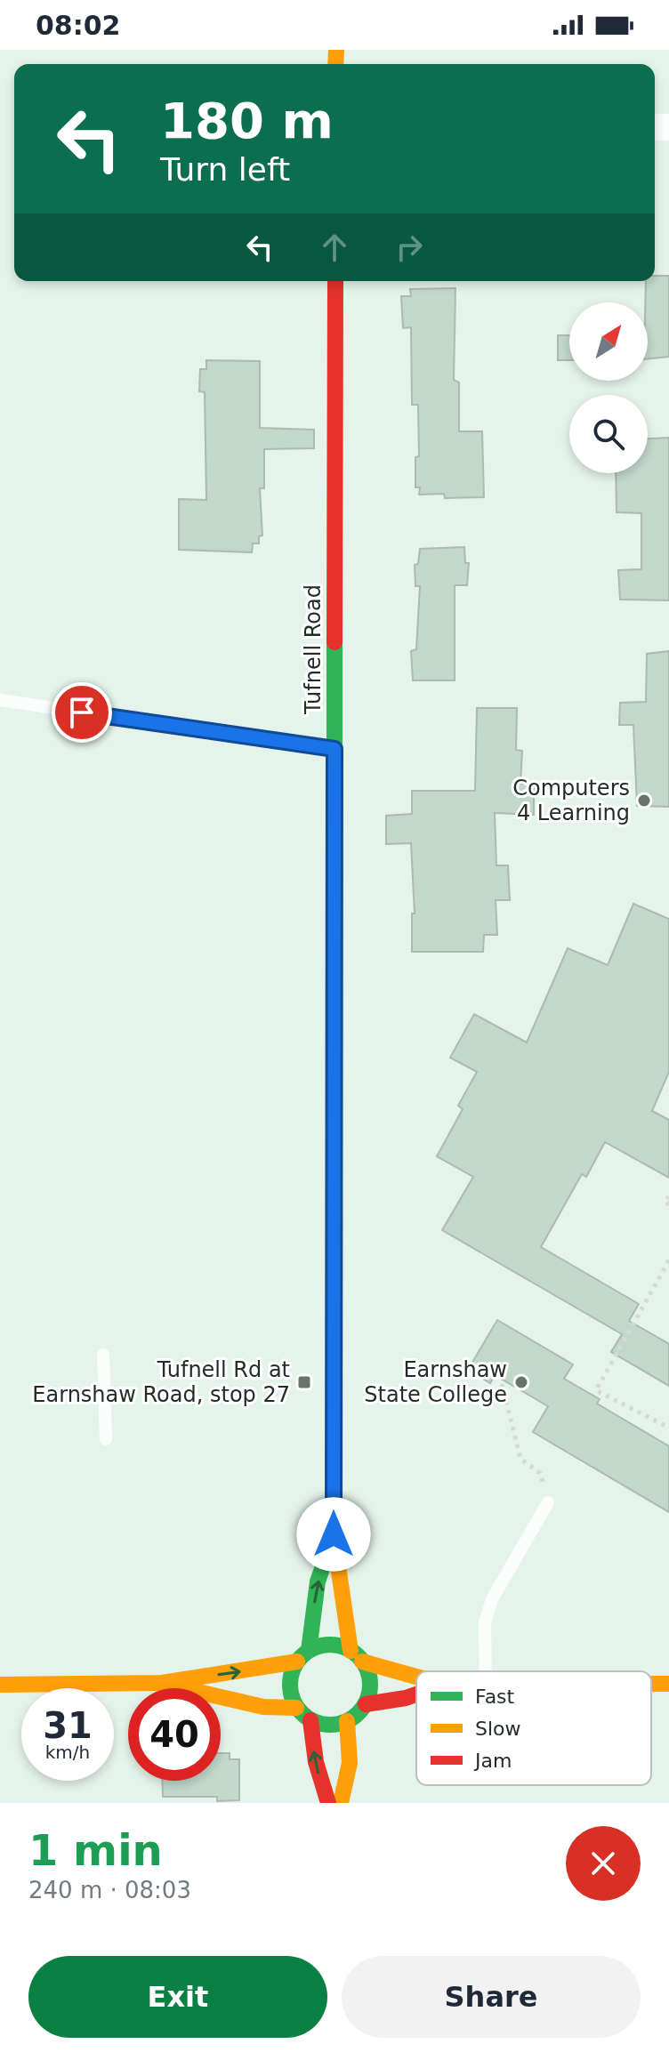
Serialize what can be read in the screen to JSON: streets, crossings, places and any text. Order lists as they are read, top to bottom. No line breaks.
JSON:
{"streets":{"street":["Tufnell Road"]},"places":{"other":["Computers 4 Learning","Earnshaw State College"],"transit":["Tufnell Rd at Earnshaw Road, stop 27"]},"legend":["Fast","Slow","Jam"],"north":"top right","page":{"status":"08:02","turn":["180 m","Turn left"],"speed":"31 km/h","limit":"40","heading":["1 min","240 m · 08:03"],"buttons":["Exit","Share"]}}
